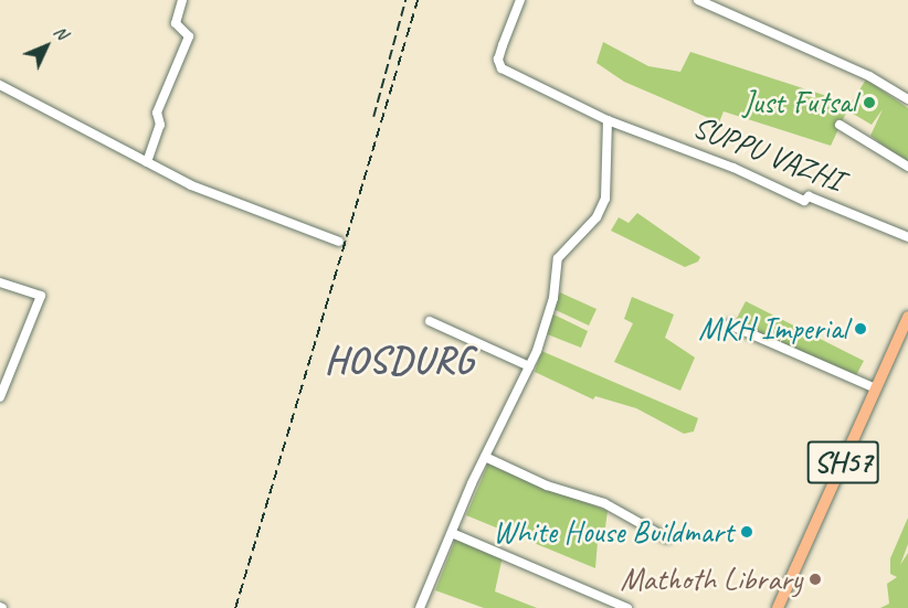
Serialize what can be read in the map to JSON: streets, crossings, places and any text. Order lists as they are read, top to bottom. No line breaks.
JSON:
{"streets":{"main road":["SH57"],"street":["SUPPU VAZHI"]},"districts":["HOSDURG"],"places":["Just Futsal","MKH Imperial","White House Buildmart","Mathoth Library"],"north":"top right"}
